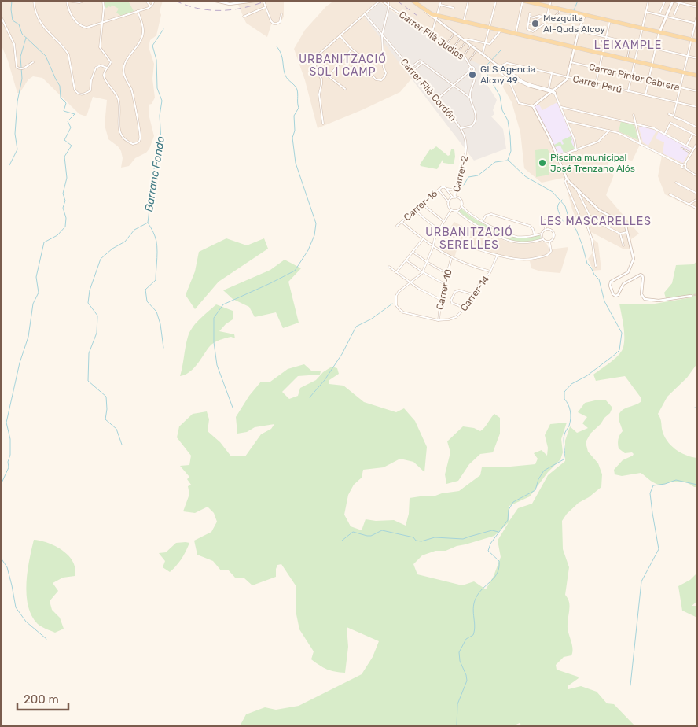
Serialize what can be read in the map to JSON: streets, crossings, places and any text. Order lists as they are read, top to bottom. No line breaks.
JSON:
{"streets":{"street":["Carrer Filà Judios","Carrer Pintor Cabrera","Carrer Perú","Carrer Filà Cordón","Carrer-2","Carrer-16","Carrer-10","Carrer-14"]},"crossings":[["Carrer Filà Cordón","Carrer-2"],["Carrer-2","Carrer-16"],["Carrer-2","Carrer-14"],["Carrer-10","Carrer-14"]],"districts":["L'EIXAMPLE","URBANITZACIÓ SOL I CAMP","LES MASCARELLES","URBANITZACIÓ SERELLES"],"water":["Barranc Fondo"],"places":["Mezquita Al-Quds Alcoy","GLS Agencia Alcoy 49","Piscina municipal José Trenzano Alós"],"scale_bar":"200 m"}
